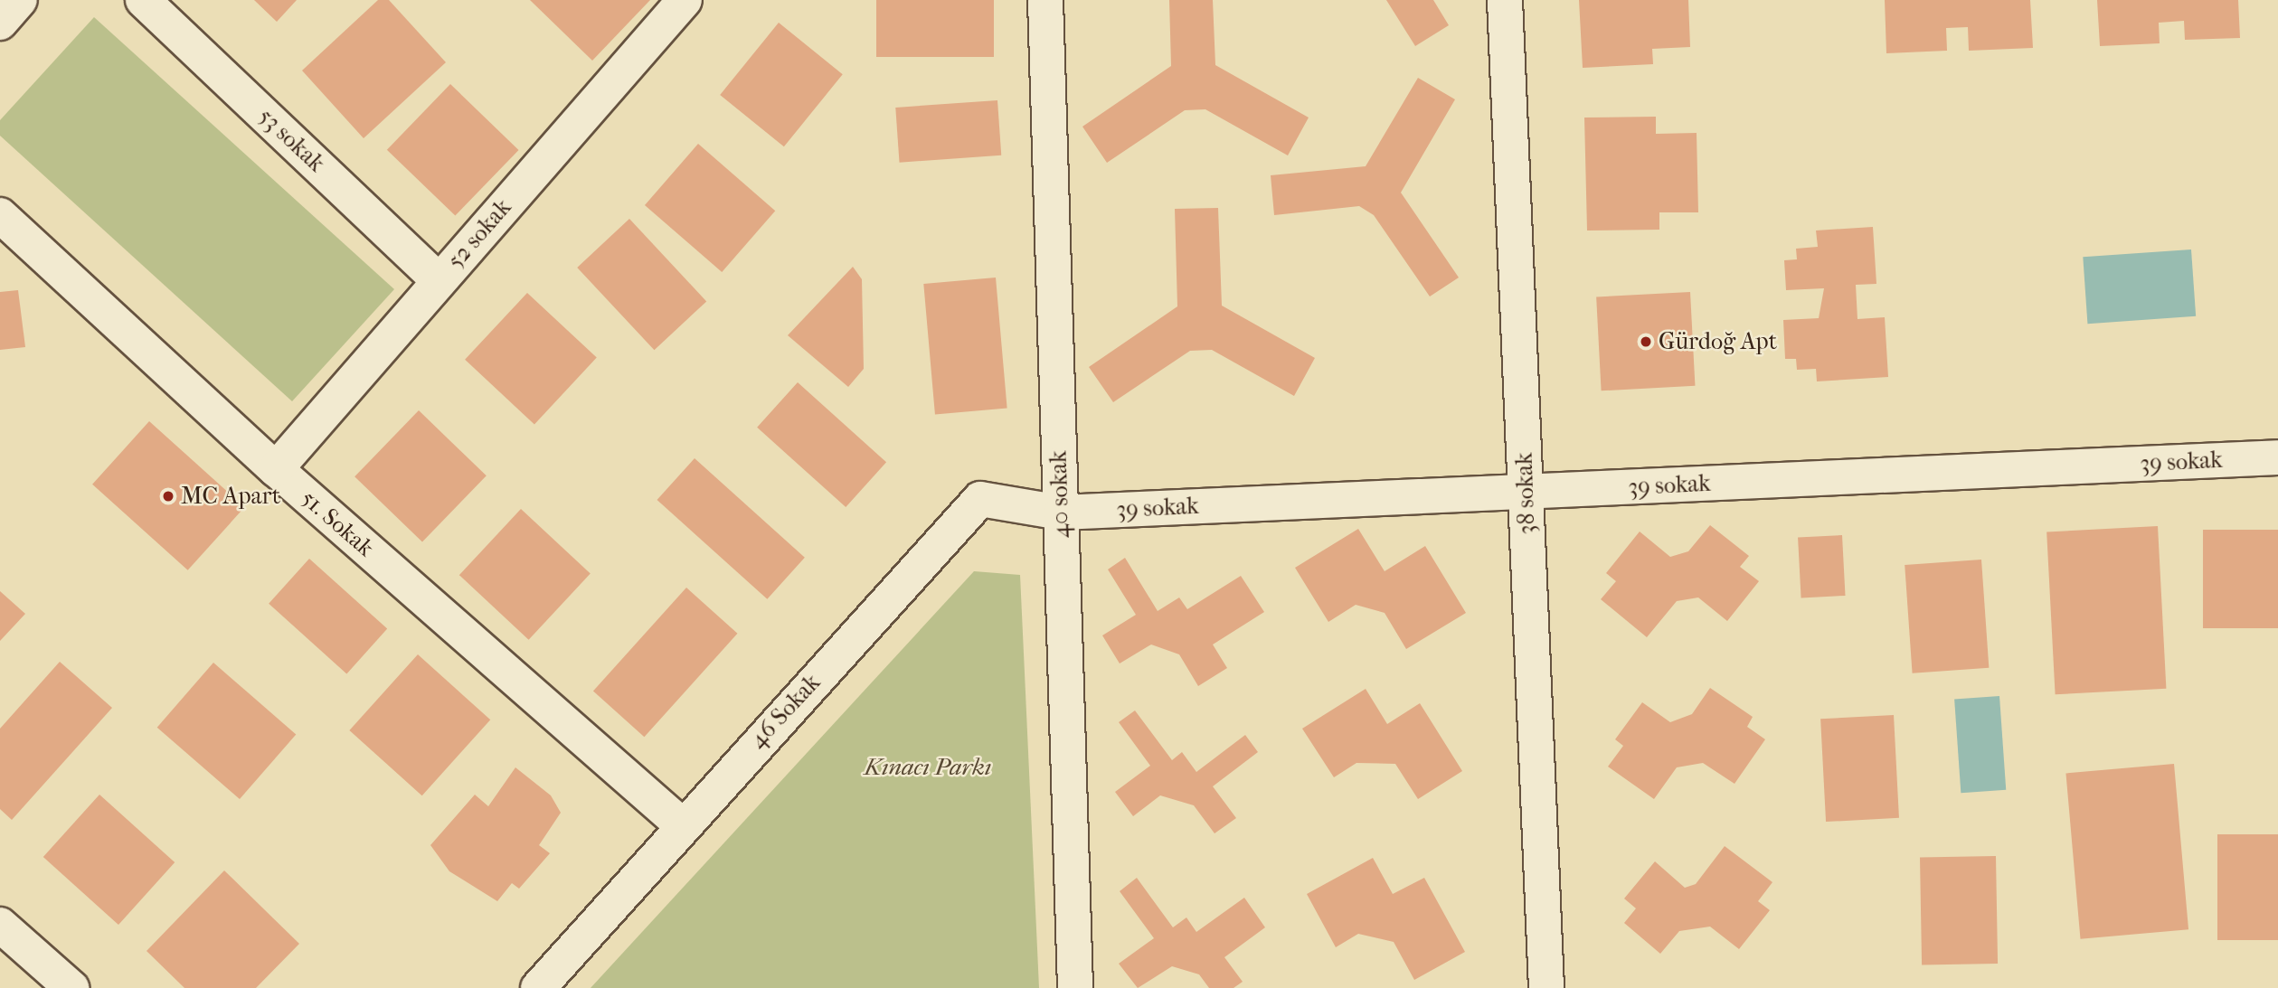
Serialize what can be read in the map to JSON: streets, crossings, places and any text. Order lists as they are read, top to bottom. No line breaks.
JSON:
{"streets":{"street":["53 sokak","52 sokak","39 sokak","38 sokak","40 sokak","51. Sokak","46 Sokak"]},"crossings":[["53 sokak","52 sokak"],["52 sokak","51. Sokak"],["39 sokak","38 sokak"],["39 sokak","40 sokak"],["39 sokak","46 Sokak"],["40 sokak","46 Sokak"],["51. Sokak","46 Sokak"]],"parks":["Kınacı Parkı"],"places":["Gürdoğ Apt","MC Apart"]}
